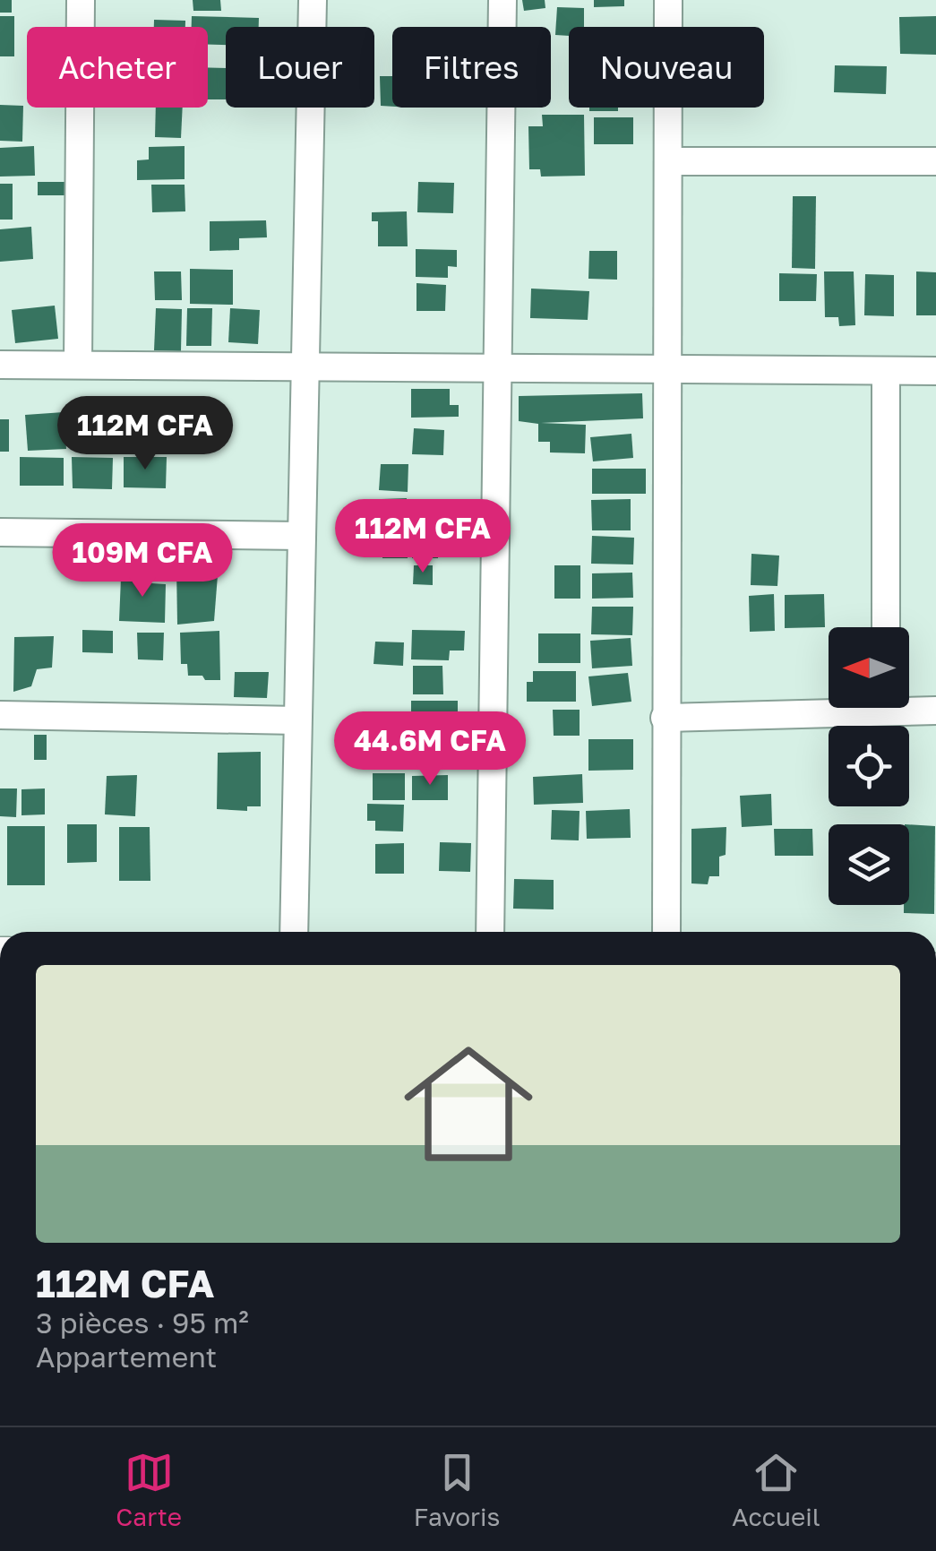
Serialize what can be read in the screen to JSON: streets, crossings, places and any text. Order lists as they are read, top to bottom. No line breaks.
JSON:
{"north":"left","page":{"chip":["Acheter","Louer","Filtres","Nouveau"],"price":["112M CFA","112M CFA","109M CFA","44.6M CFA"],"list":[{"name":"112M CFA","note":"3 pièces · 95 m² · Appartement"}],"tabs":["Carte","Favoris","Accueil"]}}
